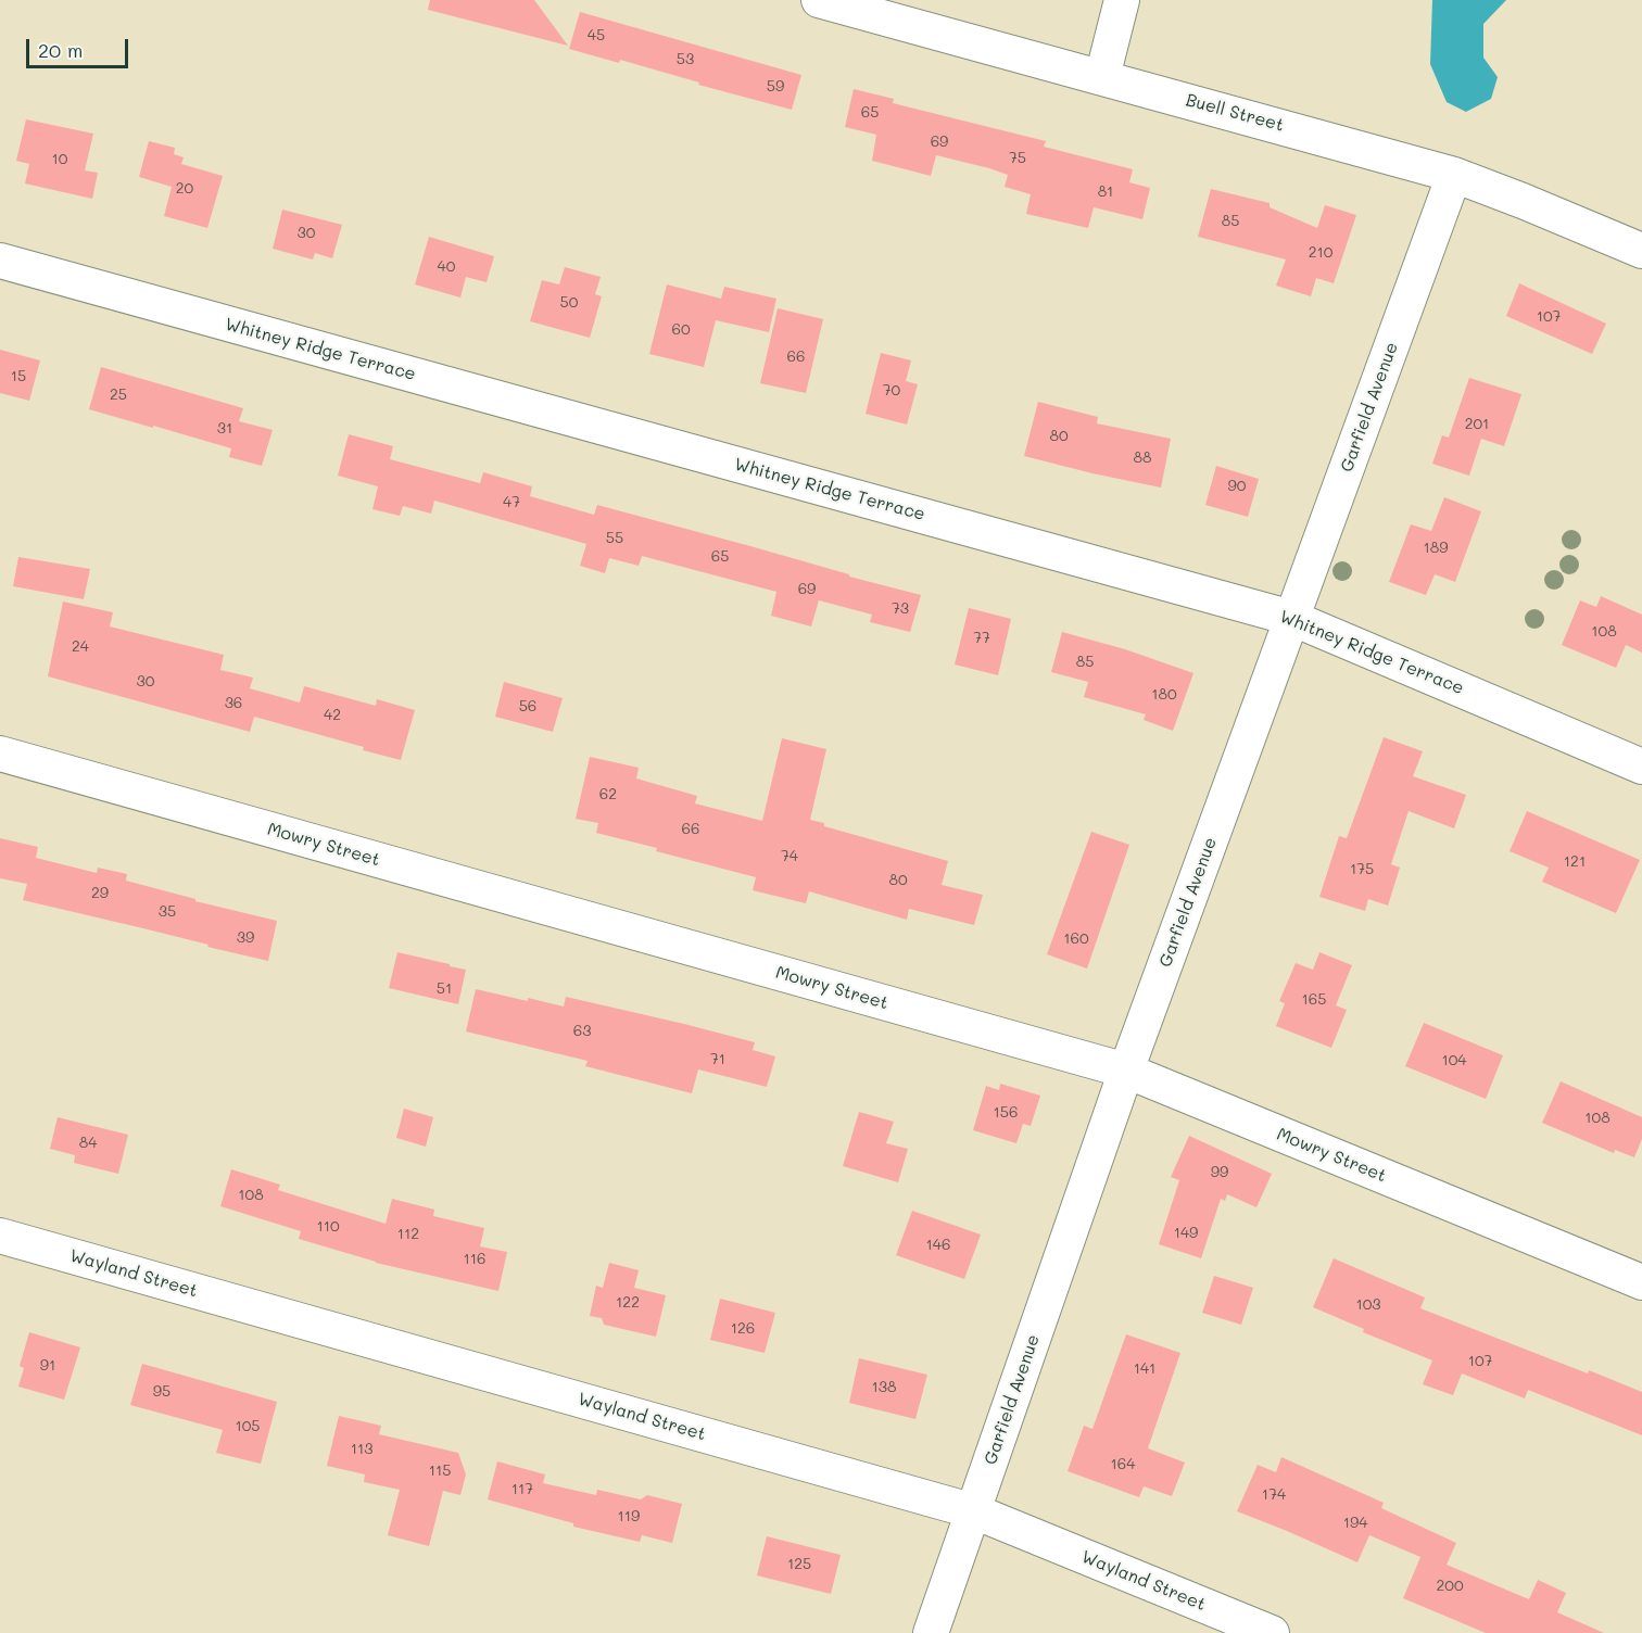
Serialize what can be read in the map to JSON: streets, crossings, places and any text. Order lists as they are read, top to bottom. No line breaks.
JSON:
{"streets":{"street":["Buell Street","Whitney Ridge Terrace","Garfield Avenue","Mowry Street","Wayland Street"]},"crossings":[["Buell Street","Garfield Avenue"],["Whitney Ridge Terrace","Garfield Avenue"],["Garfield Avenue","Mowry Street"],["Garfield Avenue","Wayland Street"]],"house_numbers":["45","53","59","65","69","75","10","20","81","85","30","210","40","50","107","60","66","15","70","25","201","31","80","88","90","47","55","189","65","69","73","108","77","24","85","30","180","36","56","42","62","66","74","121","175","80","29","35","39","160","51","165","63","71","104","156","108","84","99","108","110","149","112","146","116","122","103","126","107","91","141","138","95","105","113","164","115","117","174","119","194","125","200"],"scale_bar":"20 m"}
